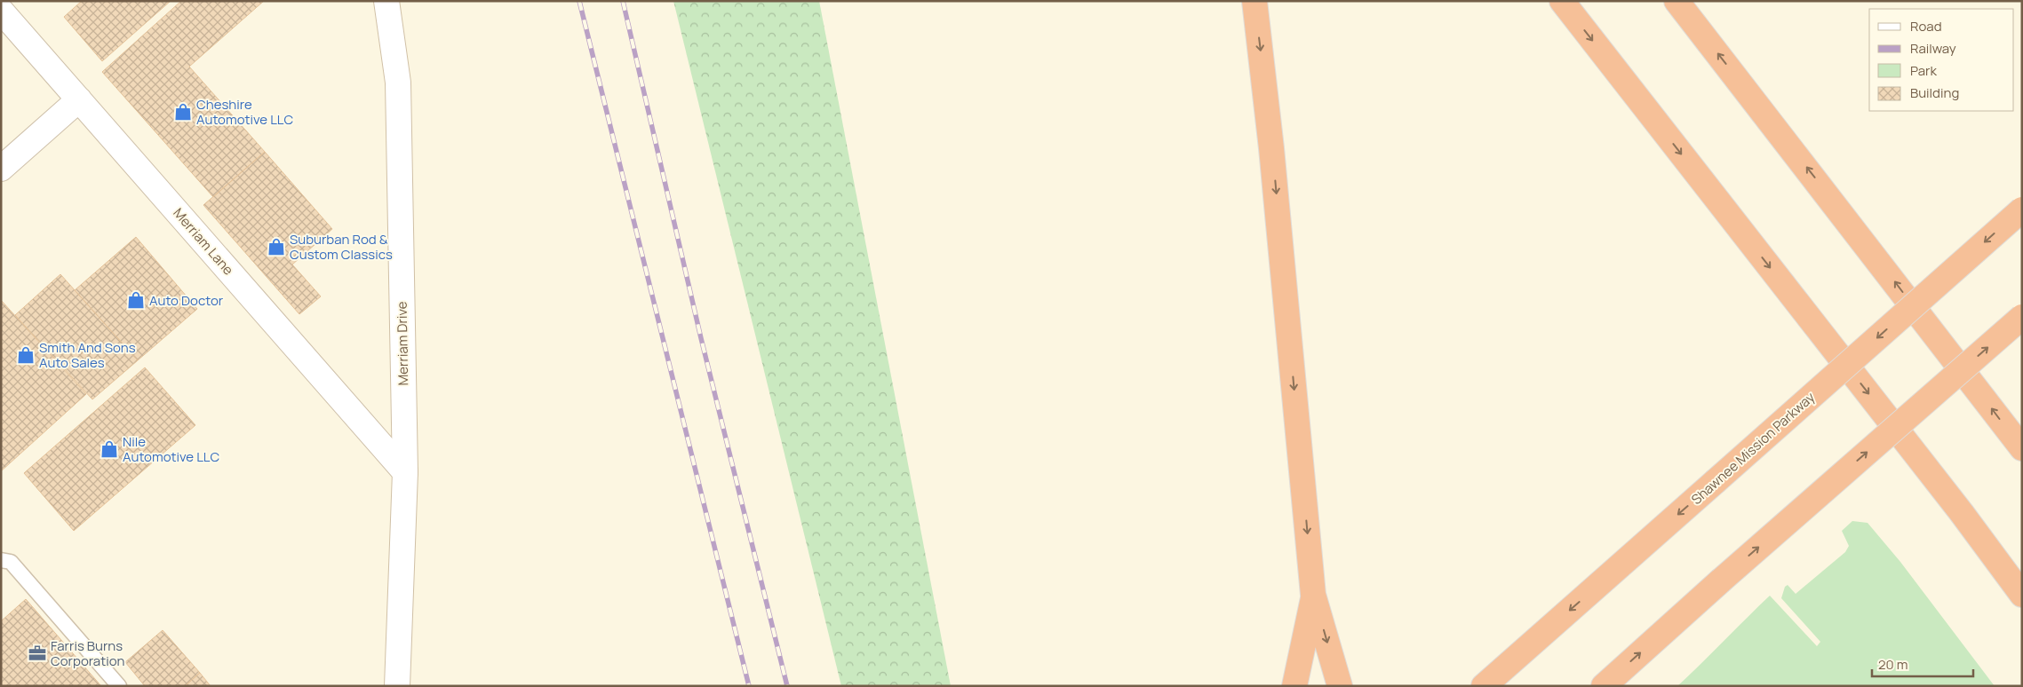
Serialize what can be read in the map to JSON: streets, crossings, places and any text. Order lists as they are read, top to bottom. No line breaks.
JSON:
{"streets":{"highway":["Shawnee Mission Parkway"],"street":["Merriam Lane","Merriam Drive"]},"crossings":[["Merriam Lane","Merriam Drive"]],"places":{"shop":["Cheshire Automotive LLC","Suburban Rod & Custom Classics","Auto Doctor","Smith And Sons Auto Sales","Nile Automotive LLC"],"office":["Farris Burns Corporation"]},"legend":["Road","Railway","Park","Building"],"scale_bar":"20 m"}
